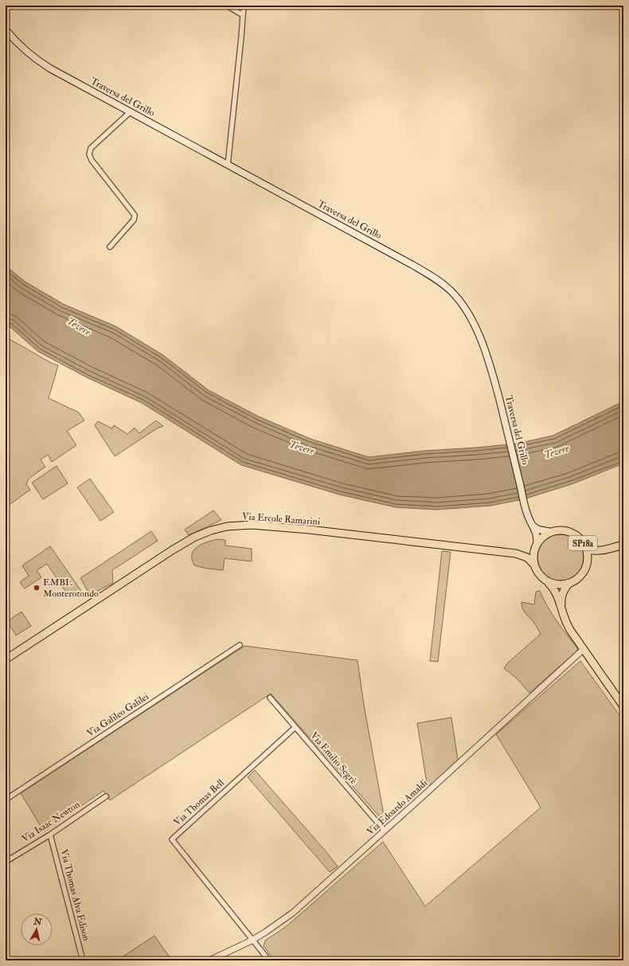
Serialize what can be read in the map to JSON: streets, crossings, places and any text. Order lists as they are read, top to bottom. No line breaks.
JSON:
{"streets":{"main road":["Traversa del Grillo","Via Ercole Ramarini","SP18a"],"street":["Via Galileo Galilei","Via Emilio Segrè","Via Thomas Bell","Via Edoardo Amaldi","Via Isaac Newton","Via Thomas Alva Edison"]},"crossings":[["Traversa del Grillo","Via Ercole Ramarini"],["Traversa del Grillo","SP18a"],["Via Ercole Ramarini","SP18a"],["Via Emilio Segrè","Via Thomas Bell"],["Via Emilio Segrè","Via Edoardo Amaldi"],["Via Thomas Bell","Via Edoardo Amaldi"],["Via Isaac Newton","Via Thomas Alva Edison"]],"water":["Tevere"],"places":["EMBL Monterotondo"],"north":"top"}
